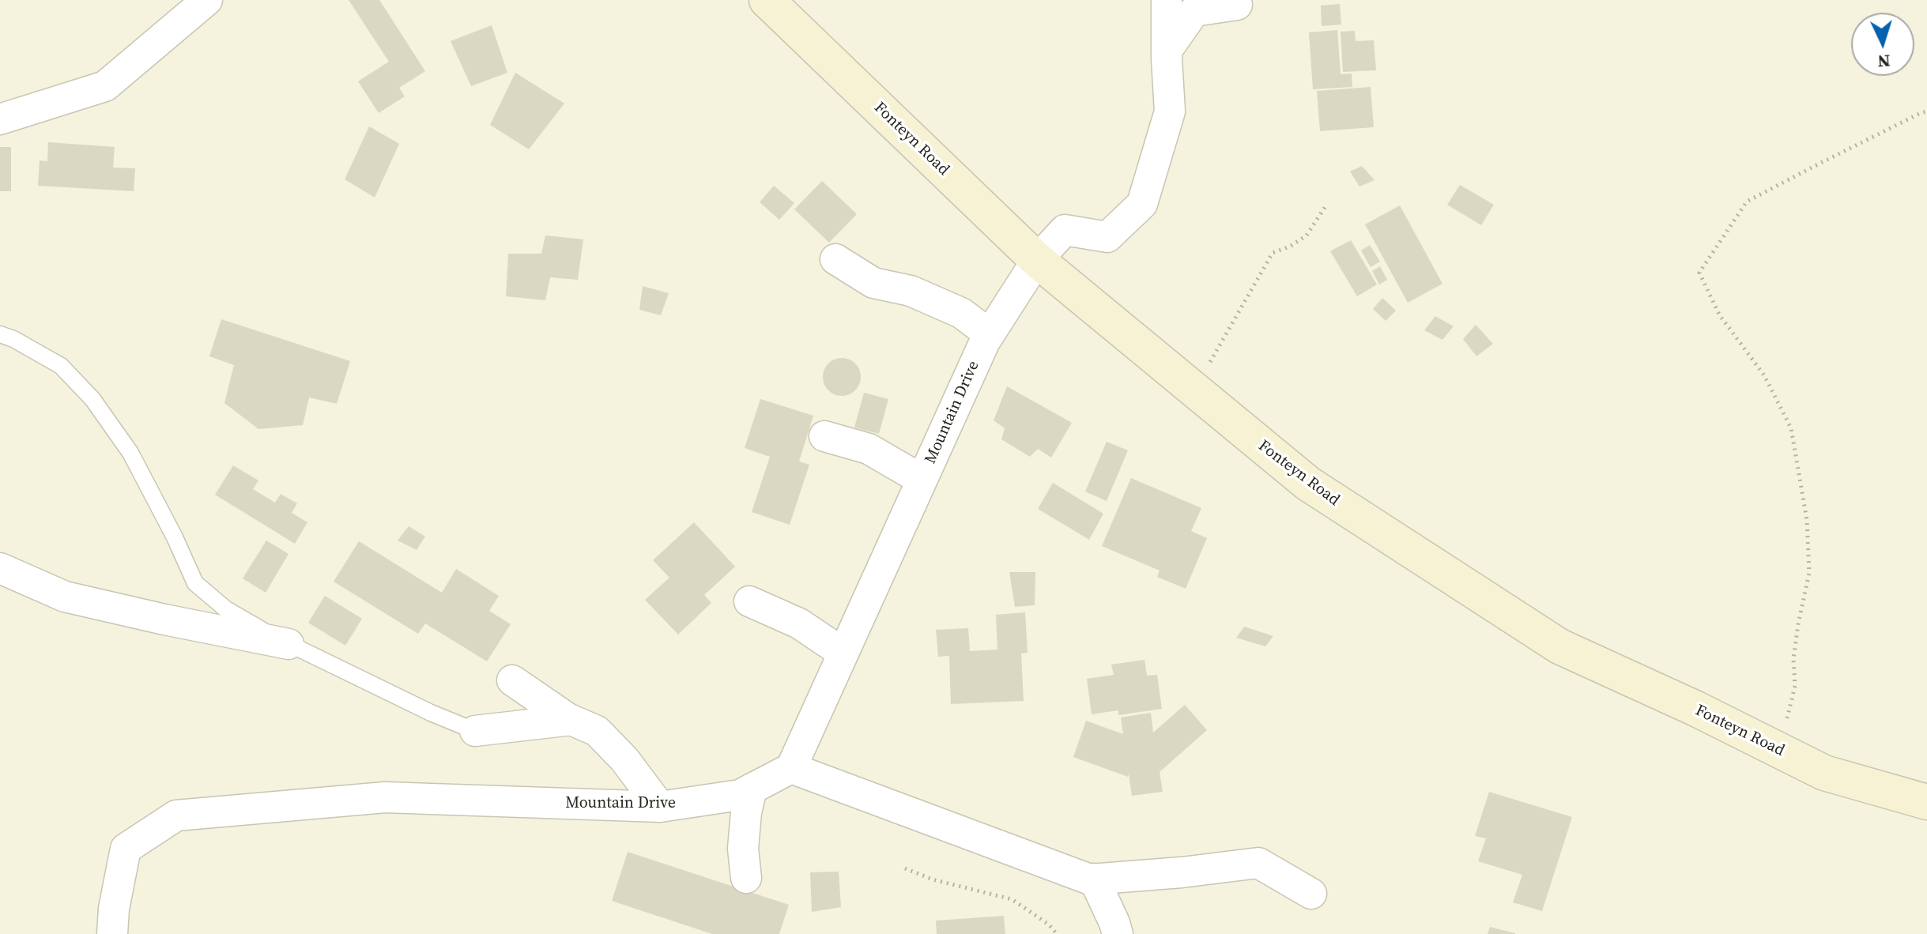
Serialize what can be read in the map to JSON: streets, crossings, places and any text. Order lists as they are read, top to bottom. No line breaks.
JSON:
{"streets":{"street":["Fonteyn Road","Mountain Drive"]},"crossings":[["Fonteyn Road","Mountain Drive"]],"north":"bottom"}
